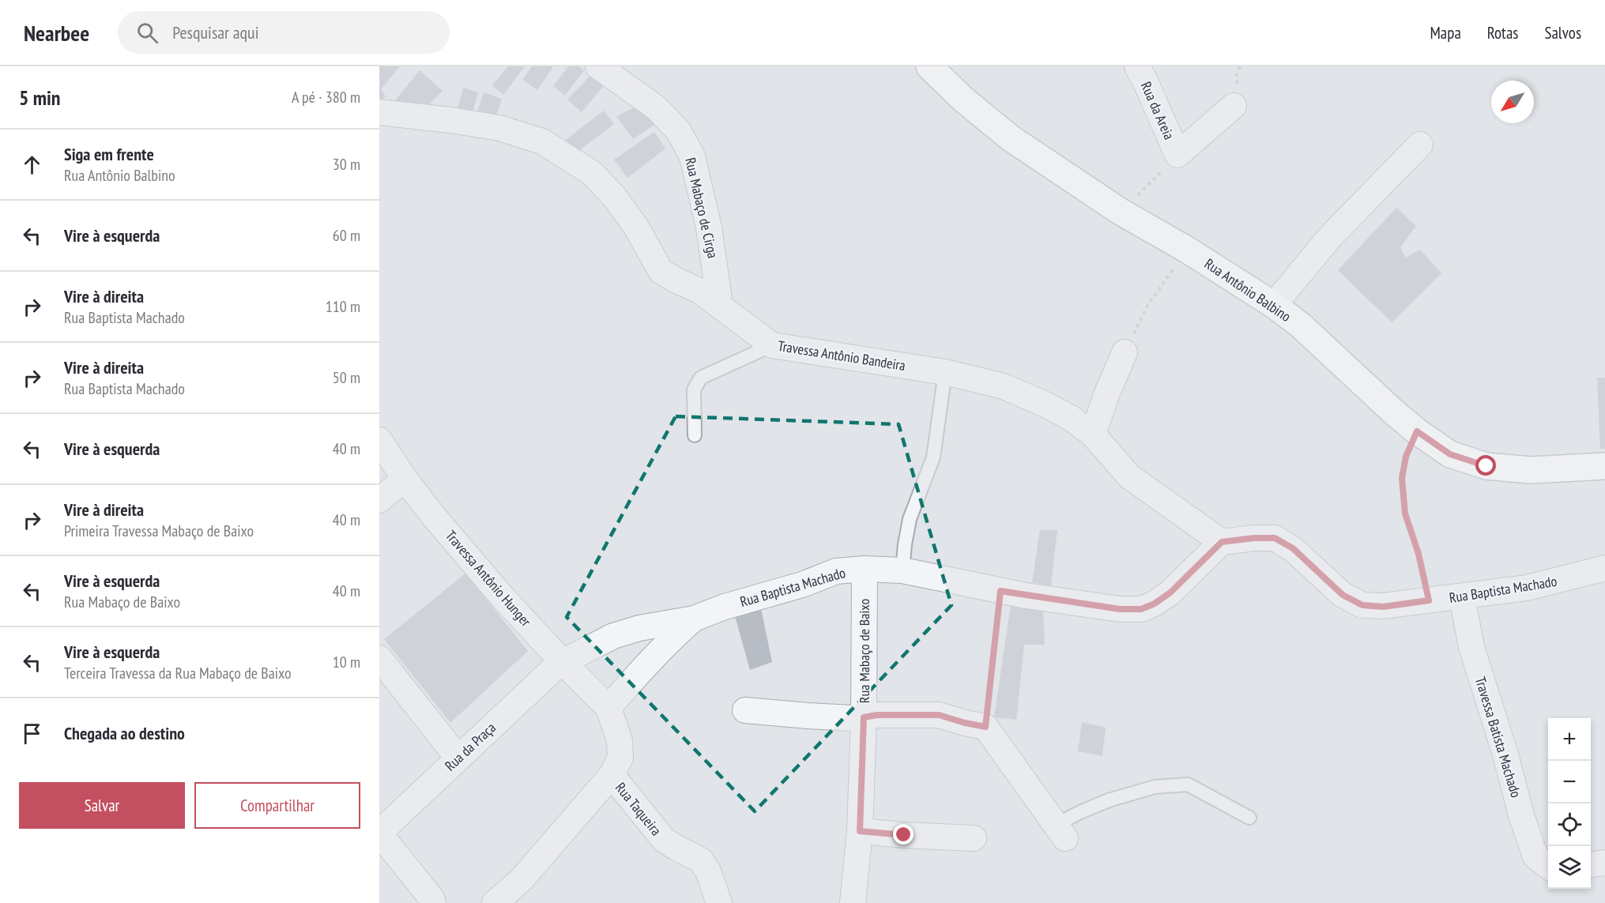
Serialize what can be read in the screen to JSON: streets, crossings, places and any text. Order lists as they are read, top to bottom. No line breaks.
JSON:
{"streets":{"main road":["Rua Antônio Balbino"],"street":["Rua da Areia","Rua Mabaço de Cirga","Travessa Antônio Bandeira","Travessa Antônio Hunger","Rua Baptista Machado","Rua Mabaço de Baixo","Travessa Batista Machado","Rua da Praça","Rua Taqueira"]},"crossings":[["Rua da Areia","Rua Antônio Balbino"],["Rua Mabaço de Cirga","Travessa Antônio Bandeira"],["Travessa Antônio Bandeira","Rua Baptista Machado"],["Travessa Antônio Hunger","Rua Baptista Machado"],["Travessa Antônio Hunger","Rua da Praça"],["Rua Baptista Machado","Rua Mabaço de Baixo"],["Rua Baptista Machado","Travessa Batista Machado"],["Rua Baptista Machado","Rua da Praça"]],"north":"bottom left","page":{"header":"Nearbee","search":"Pesquisar aqui","nav":["Mapa","Rotas","Salvos"],"heading":["5 min","A pé · 380 m"],"list":[["Siga em frente","Rua Antônio Balbino","30 m"],["Vire à esquerda","60 m"],["Vire à direita","Rua Baptista Machado","110 m"],["Vire à direita","Rua Baptista Machado","50 m"],["Vire à esquerda","40 m"],["Vire à direita","Primeira Travessa Mabaço de Baixo","40 m"],["Vire à esquerda","Rua Mabaço de Baixo","40 m"],["Vire à esquerda","Terceira Travessa da Rua Mabaço de Baixo","10 m"],"Chegada ao destino"],"map_buttons":["+","−"],"buttons":["Salvar","Compartilhar"]}}
